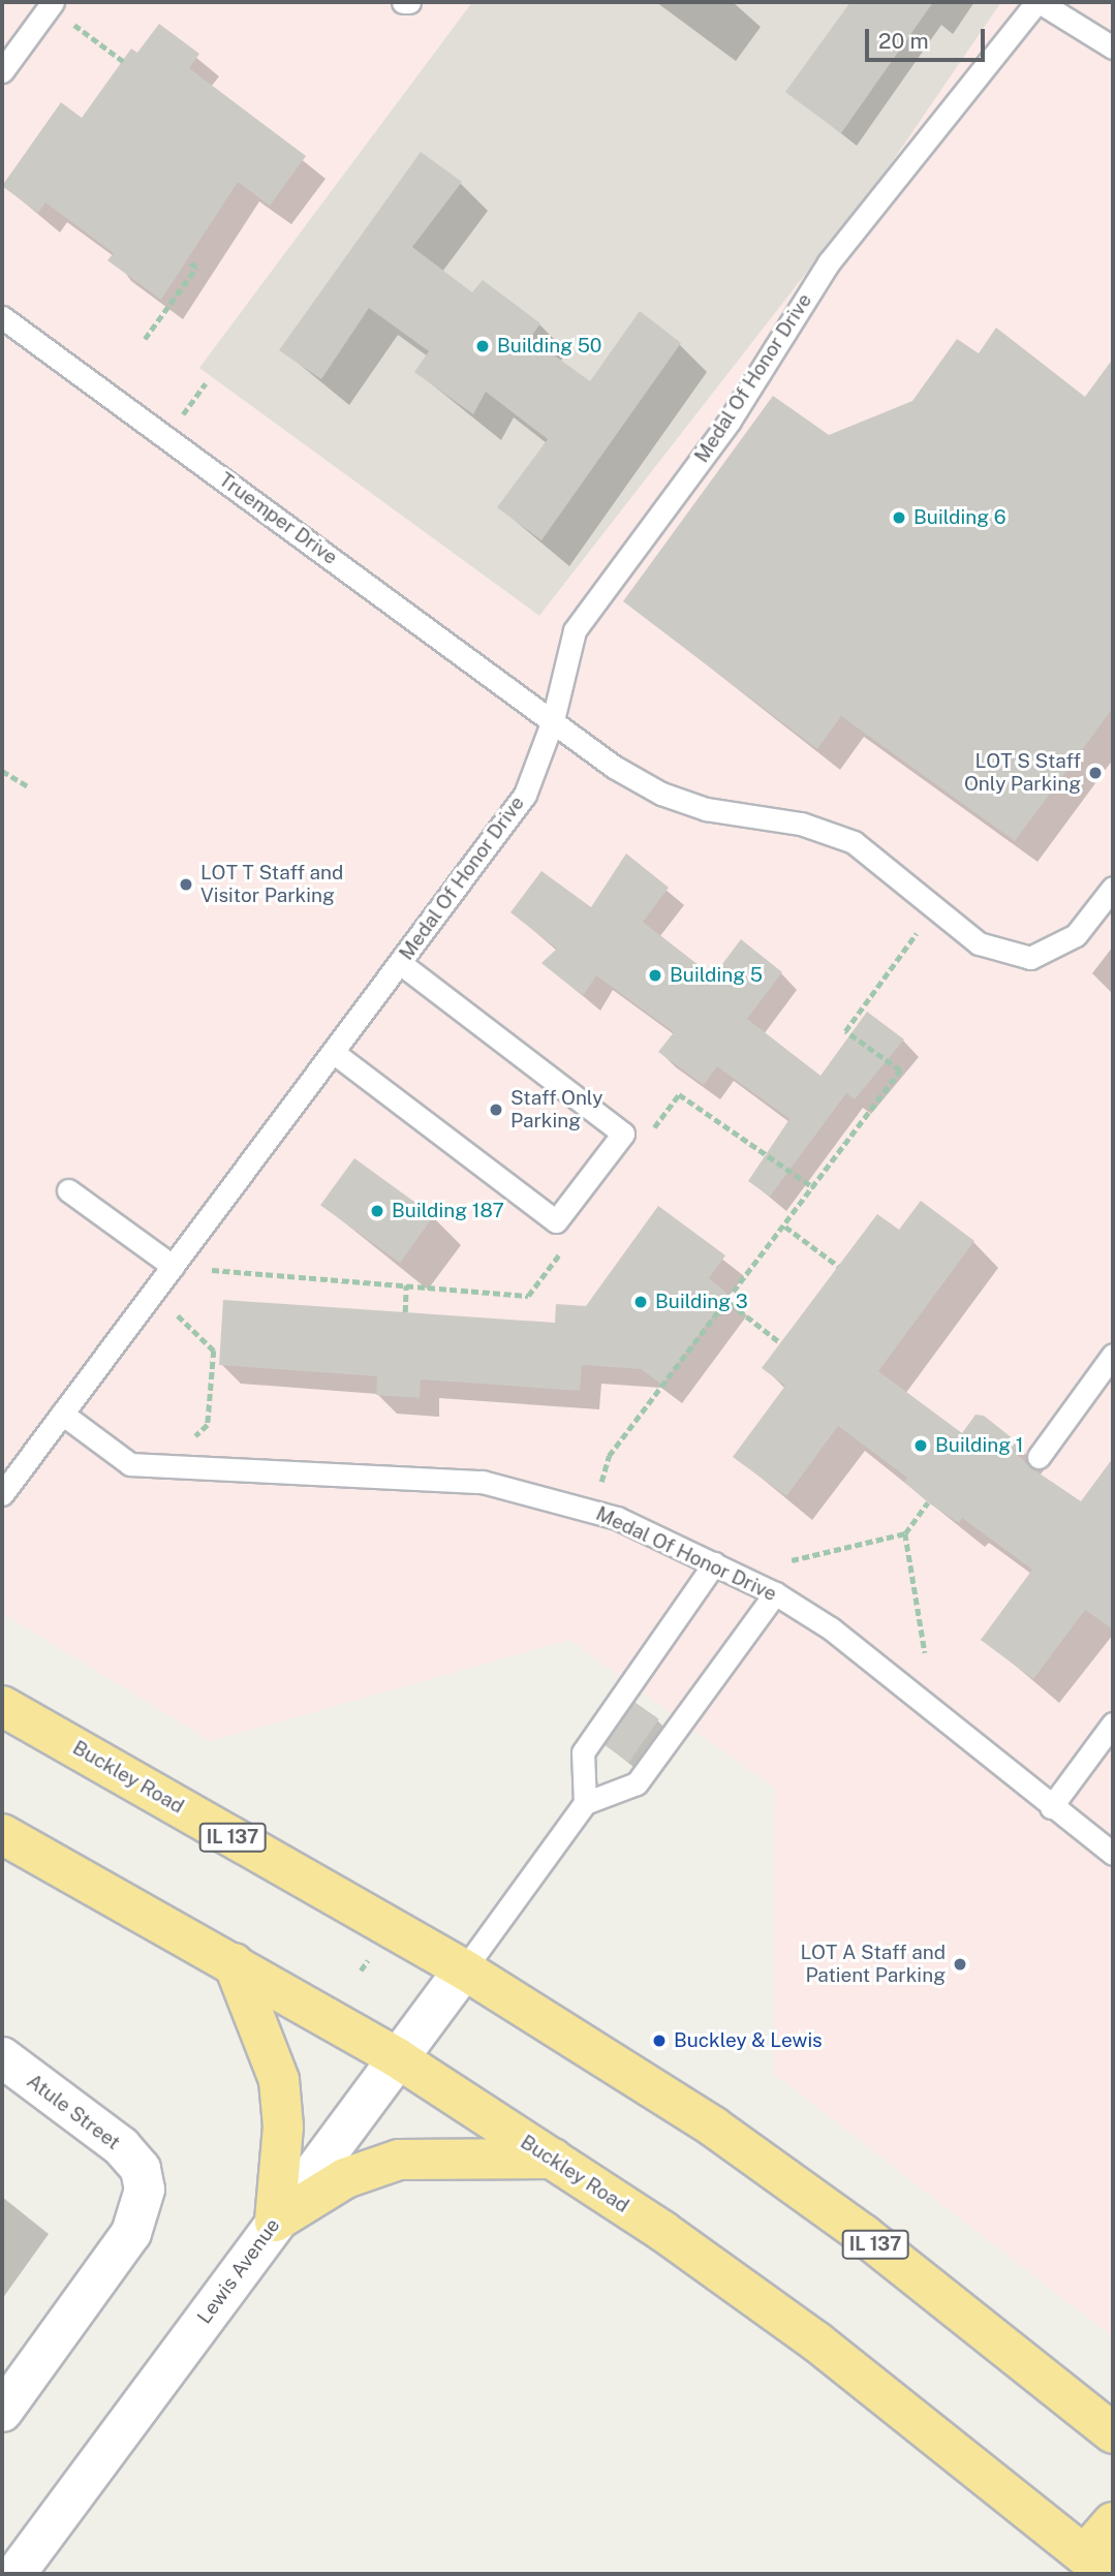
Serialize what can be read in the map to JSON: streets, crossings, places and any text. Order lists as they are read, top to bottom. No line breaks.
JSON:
{"streets":{"highway":["Buckley Road","IL 137"],"main road":["Atule Street","Lewis Avenue"],"lane":["Medal Of Honor Drive","Truemper Drive"]},"crossings":[["Medal Of Honor Drive","Truemper Drive"],["Buckley Road","Lewis Avenue"]],"places":["Building 50","Building 6","LOT S Staff Only Parking","LOT T Staff and Visitor Parking","Building 5","Staff Only Parking","Building 187","Building 3","Building 1","LOT A Staff and Patient Parking","Buckley & Lewis"],"scale_bar":"20 m"}
